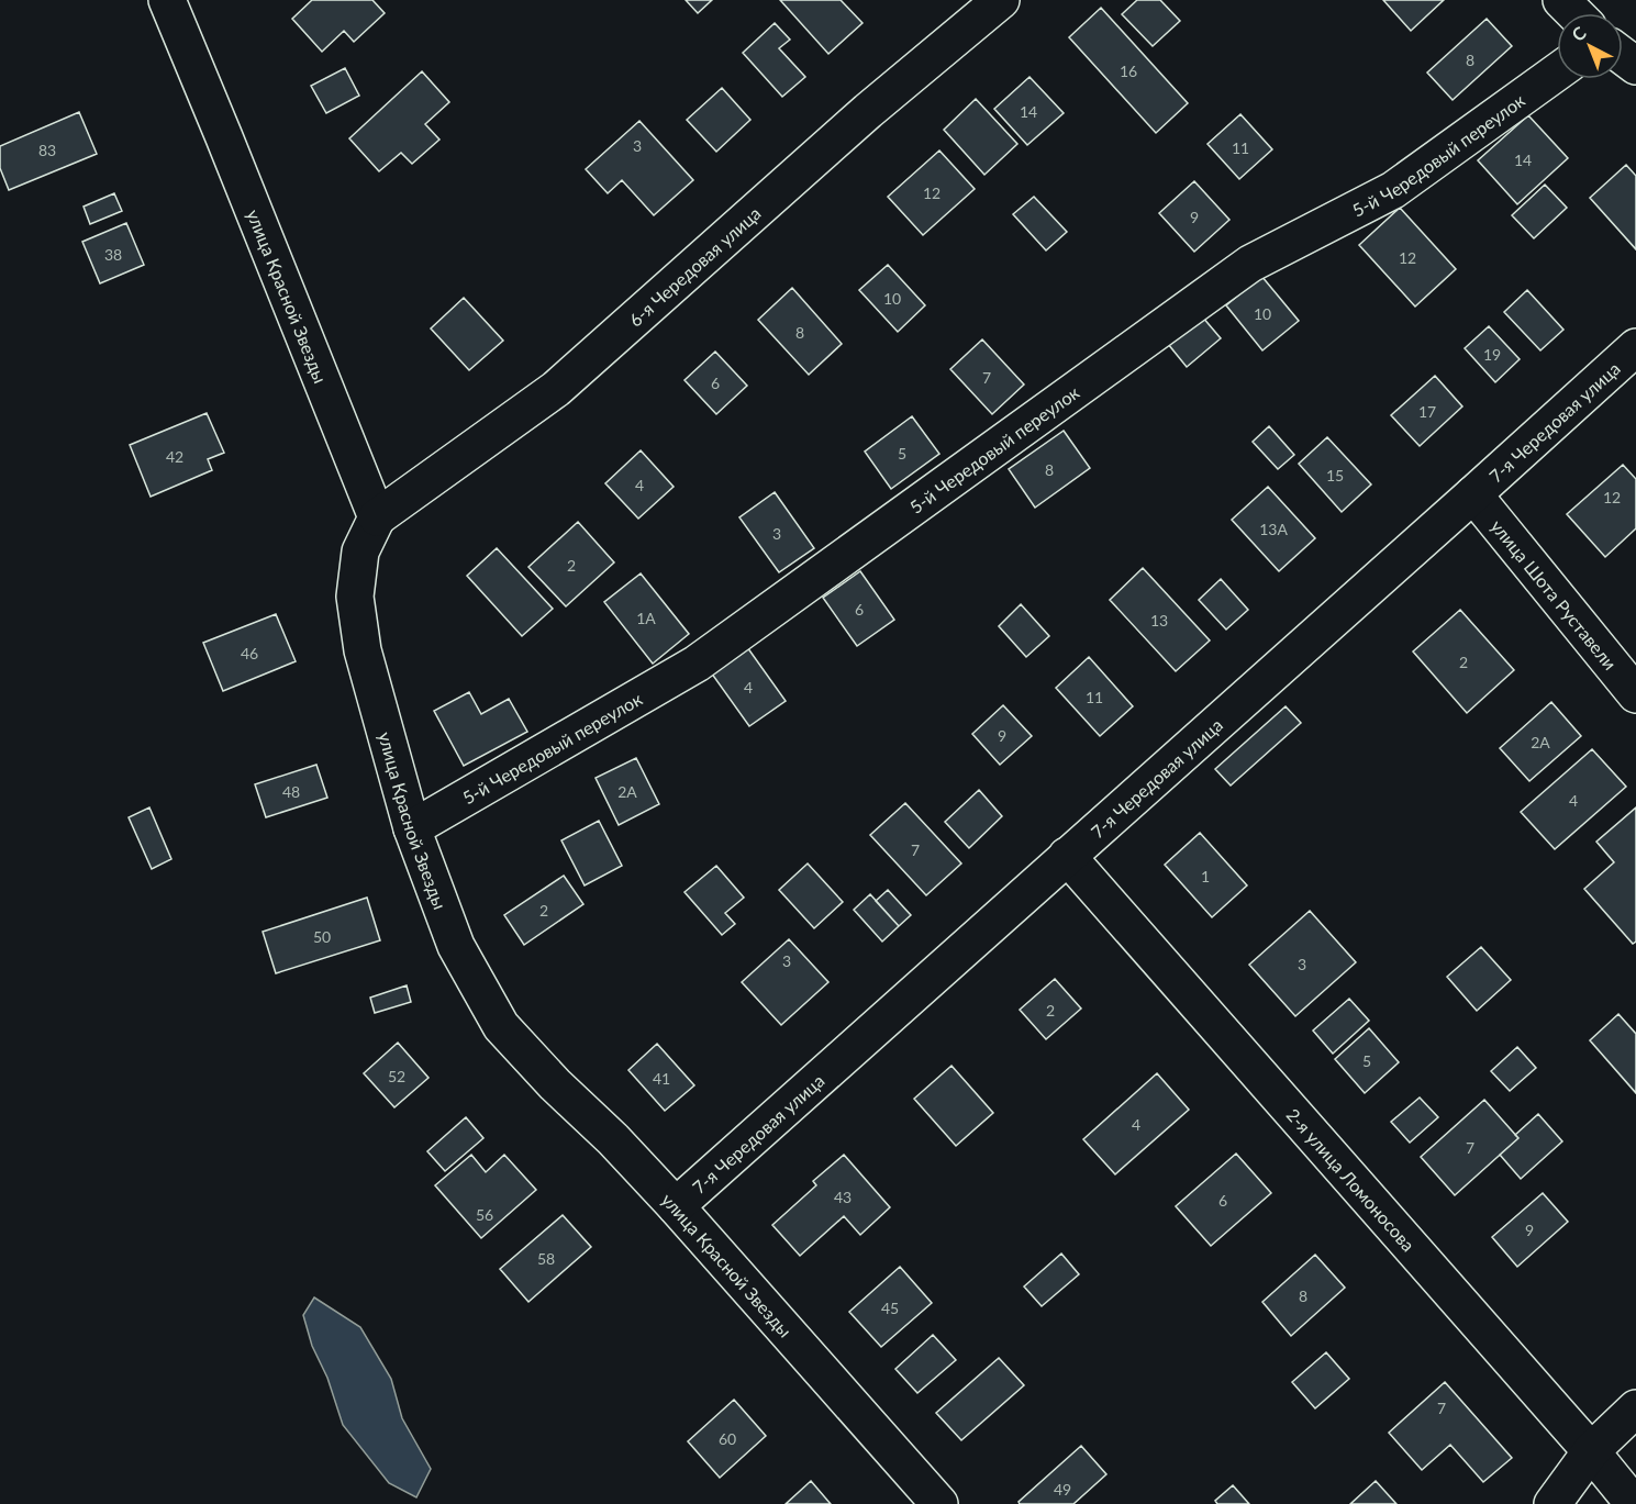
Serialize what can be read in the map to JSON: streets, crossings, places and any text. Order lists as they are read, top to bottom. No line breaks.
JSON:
{"streets":{"street":["5-й Чередовый переулок","6-я Чередовая улица","улица Красной Звезды","7-я Чередовая улица","улица Шота Руставели","2-я улица Ломоносова"]},"crossings":[["5-й Чередовый переулок","улица Красной Звезды"],["6-я Чередовая улица","улица Красной Звезды"],["улица Красной Звезды","7-я Чередовая улица"],["7-я Чередовая улица","улица Шота Руставели"],["7-я Чередовая улица","2-я улица Ломоносова"]],"house_numbers":["8","16","14","3","11","83","14","12","9","38","12","10","10","8","19","7","6","17","5","42","8","15","4","12","13А","3","2","6","1А","13","46","2","4","11","9","2А","48","2А","4","7","1","2","50","3","3","2","5","52","41","4","7","43","6","56","9","58","8","45","7","60","49"],"north":"top left"}
